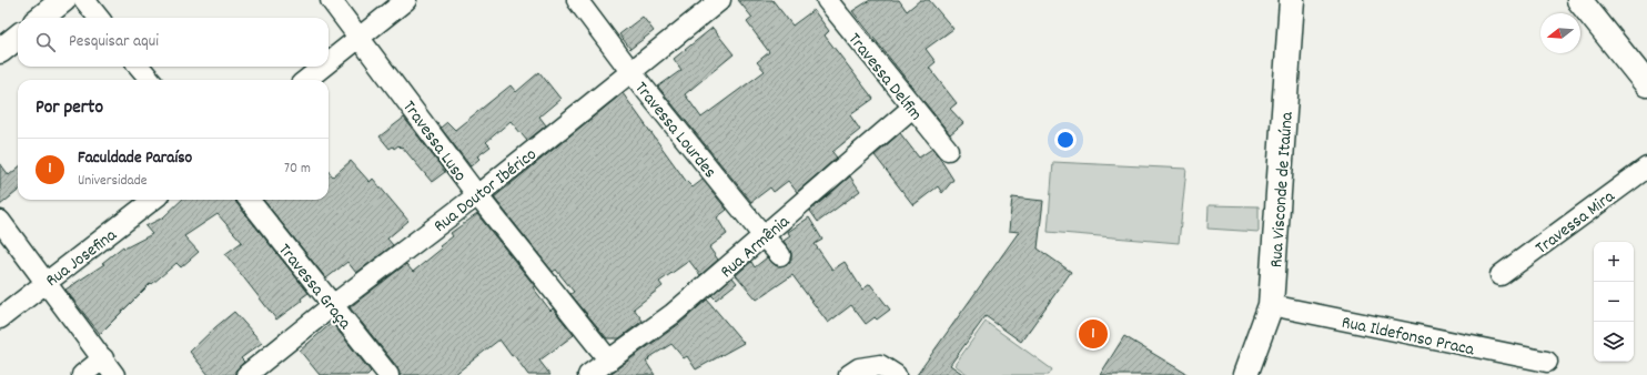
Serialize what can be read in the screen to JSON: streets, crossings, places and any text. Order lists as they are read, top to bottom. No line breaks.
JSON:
{"streets":{"main road":["Rua Visconde de Itaúna"],"street":["Travessa Delfim","Travessa Lourdes","Travessa Luso","Rua Doutor Ibérico","Travessa Mira","Rua Armênia","Rua Josefina","Travessa Graça","Rua Ildefonso Praca"]},"crossings":[["Travessa Delfim","Rua Armênia"],["Travessa Lourdes","Rua Doutor Ibérico"],["Travessa Lourdes","Rua Armênia"],["Travessa Luso","Rua Doutor Ibérico"],["Travessa Luso","Rua Armênia"],["Rua Doutor Ibérico","Travessa Graça"],["Rua Visconde de Itaúna","Rua Ildefonso Praca"]],"north":"left","page":{"search":"Pesquisar aqui","heading":"Por perto","list":[{"mark":"1","name":"Faculdade Paraíso","note":"Universidade","value":"70 m"}],"map_buttons":["+","−"],"pins":"1"}}
